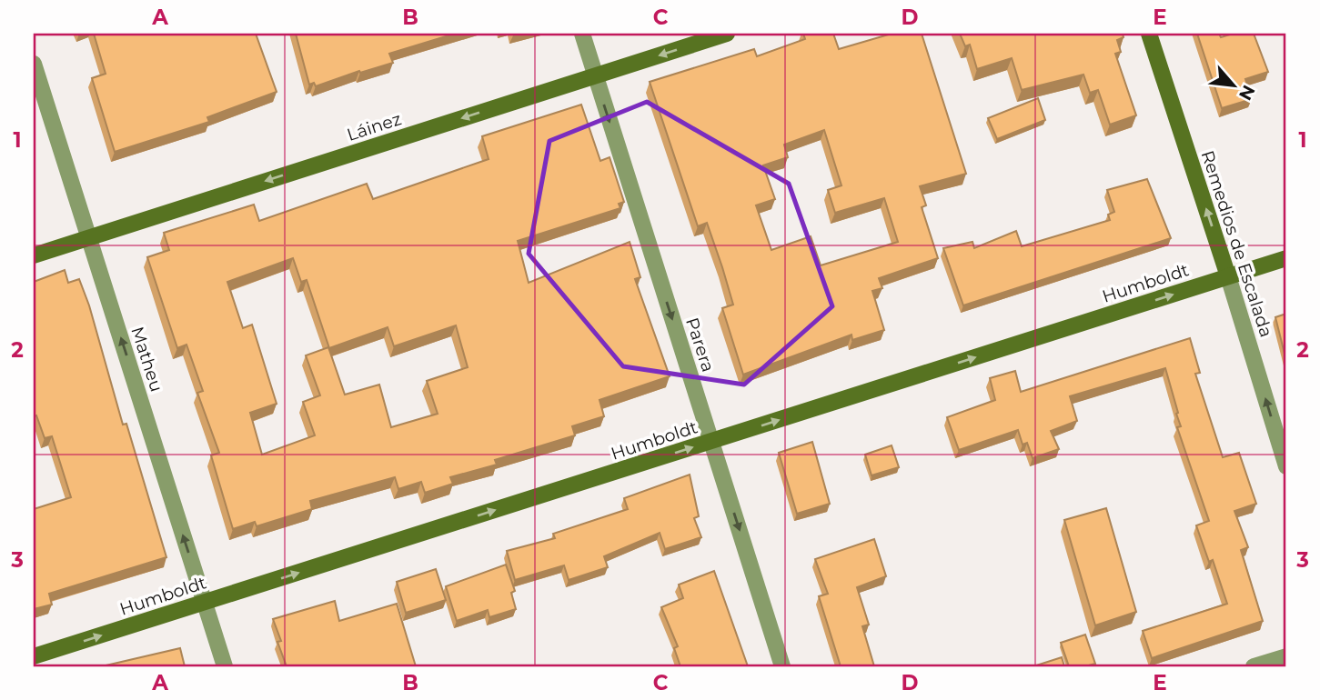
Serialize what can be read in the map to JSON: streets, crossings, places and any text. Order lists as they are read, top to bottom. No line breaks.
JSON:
{"streets":{"main road":["Láinez","Remedios de Escalada","Humboldt"],"street":["Parera","Matheu"]},"crossings":[["Láinez","Parera"],["Láinez","Matheu"],["Remedios de Escalada","Humboldt"],["Humboldt","Parera"],["Humboldt","Matheu"]],"one_way":["Láinez","Remedios de Escalada","Humboldt","Parera","Matheu"],"north":"bottom right","grid":{"columns":["A","B","C","D","E"],"rows":["1","2","3"]}}
